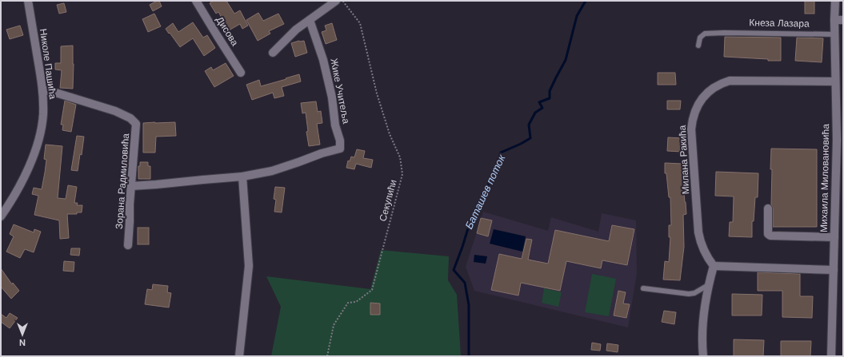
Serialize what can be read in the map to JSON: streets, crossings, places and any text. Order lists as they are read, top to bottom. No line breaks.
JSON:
{"streets":{"street":["Дисова","Николе Пашића","Жике Учитеља","Милана Ракића","Михаила Миловановића","Зорана Радмиловића"],"lane":["Кнеза Лазара"],"path":["Секулићи"]},"crossings":[["Кнеза Лазара","Михаила Миловановића"],["Николе Пашића","Зорана Радмиловића"],["Милана Ракића","Михаила Миловановића"]],"water":["Баташев поток"],"north":"bottom"}
